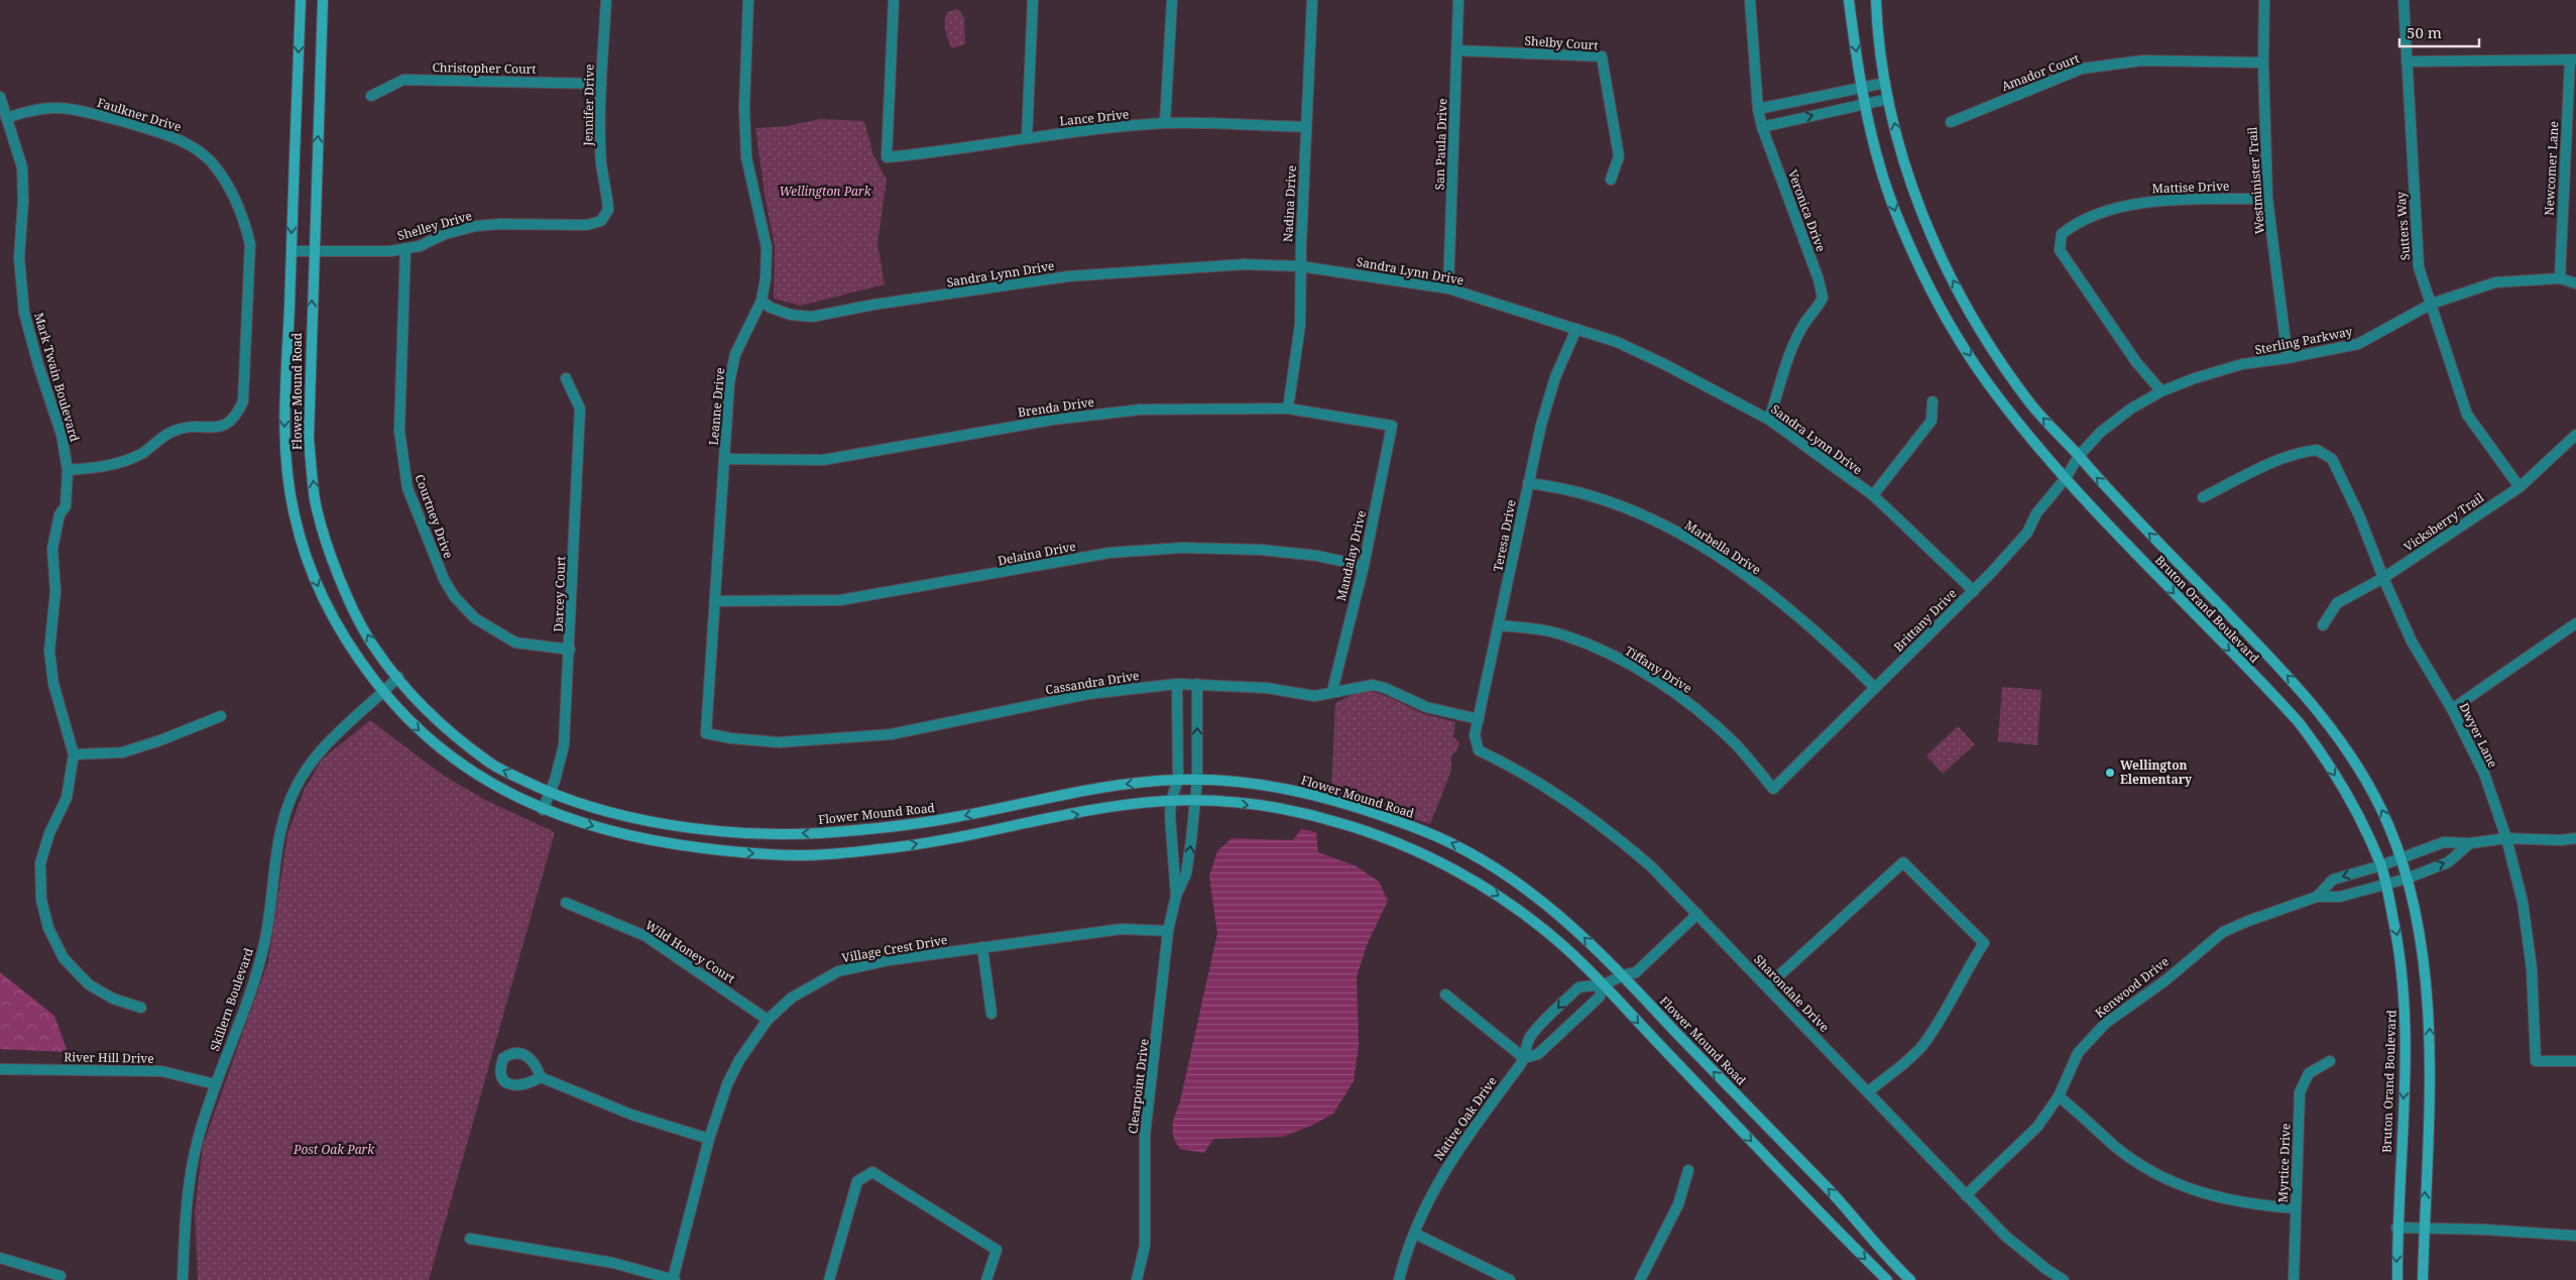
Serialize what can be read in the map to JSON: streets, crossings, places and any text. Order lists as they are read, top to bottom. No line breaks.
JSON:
{"streets":{"main road":["Flower Mound Road","Bruton Orand Boulevard"],"street":["Shelby Court","Christopher Court","Amador Court","Jennifer Drive","Faulkner Drive","Lance Drive","San Paula Drive","Newcomer Lane","Westminister Trail","Mattise Drive","Nadina Drive","Veronica Drive","Shelley Drive","Sutters Way","Sandra Lynn Drive","Sterling Parkway","Mark Twain Boulevard","Leanne Drive","Brenda Drive","Courtney Drive","Vicksberry Trail","Teresa Drive","Marbella Drive","Delaina Drive","Mandalay Drive","Darcey Court","Brittany Drive","Tiffany Drive","Cassandra Drive","Dwyer Lane","Village Crest Drive","Wild Honey Court","Kenwood Drive","Sharondale Drive","Skillern Boulevard","River Hill Drive","Clearpoint Drive","Native Oak Drive","Myrtice Drive"]},"crossings":[["Shelby Court","San Paula Drive"],["Christopher Court","Jennifer Drive"],["Amador Court","Westminister Trail"],["Jennifer Drive","Shelley Drive"],["Faulkner Drive","Mark Twain Boulevard"],["Lance Drive","Nadina Drive"],["San Paula Drive","Sandra Lynn Drive"],["Newcomer Lane","Sterling Parkway"],["Westminister Trail","Mattise Drive"],["Westminister Trail","Sterling Parkway"],["Mattise Drive","Sterling Parkway"],["Nadina Drive","Sandra Lynn Drive"],["Nadina Drive","Brenda Drive"],["Veronica Drive","Sandra Lynn Drive"],["Shelley Drive","Flower Mound Road"],["Shelley Drive","Courtney Drive"],["Sutters Way","Sterling Parkway"],["Sutters Way","Vicksberry Trail"],["Sandra Lynn Drive","Leanne Drive"],["Sandra Lynn Drive","Teresa Drive"],["Sandra Lynn Drive","Brittany Drive"],["Sterling Parkway","Bruton Orand Boulevard"],["Sterling Parkway","Brittany Drive"],["Flower Mound Road","Darcey Court"],["Flower Mound Road","Skillern Boulevard"],["Flower Mound Road","Clearpoint Drive"],["Flower Mound Road","Native Oak Drive"],["Leanne Drive","Brenda Drive"],["Leanne Drive","Delaina Drive"],["Leanne Drive","Cassandra Drive"],["Brenda Drive","Mandalay Drive"],["Courtney Drive","Darcey Court"],["Vicksberry Trail","Dwyer Lane"],["Teresa Drive","Marbella Drive"],["Teresa Drive","Tiffany Drive"],["Teresa Drive","Cassandra Drive"],["Teresa Drive","Sharondale Drive"],["Marbella Drive","Brittany Drive"],["Delaina Drive","Mandalay Drive"],["Mandalay Drive","Cassandra Drive"],["Bruton Orand Boulevard","Brittany Drive"],["Bruton Orand Boulevard","Kenwood Drive"],["Brittany Drive","Tiffany Drive"],["Cassandra Drive","Clearpoint Drive"],["Village Crest Drive","Wild Honey Court"],["Village Crest Drive","Clearpoint Drive"],["Kenwood Drive","Sharondale Drive"],["Sharondale Drive","Native Oak Drive"],["Skillern Boulevard","River Hill Drive"]],"parks":["Wellington Park","Post Oak Park"],"places":["Wellington Elementary"],"scale_bar":"50 m"}
